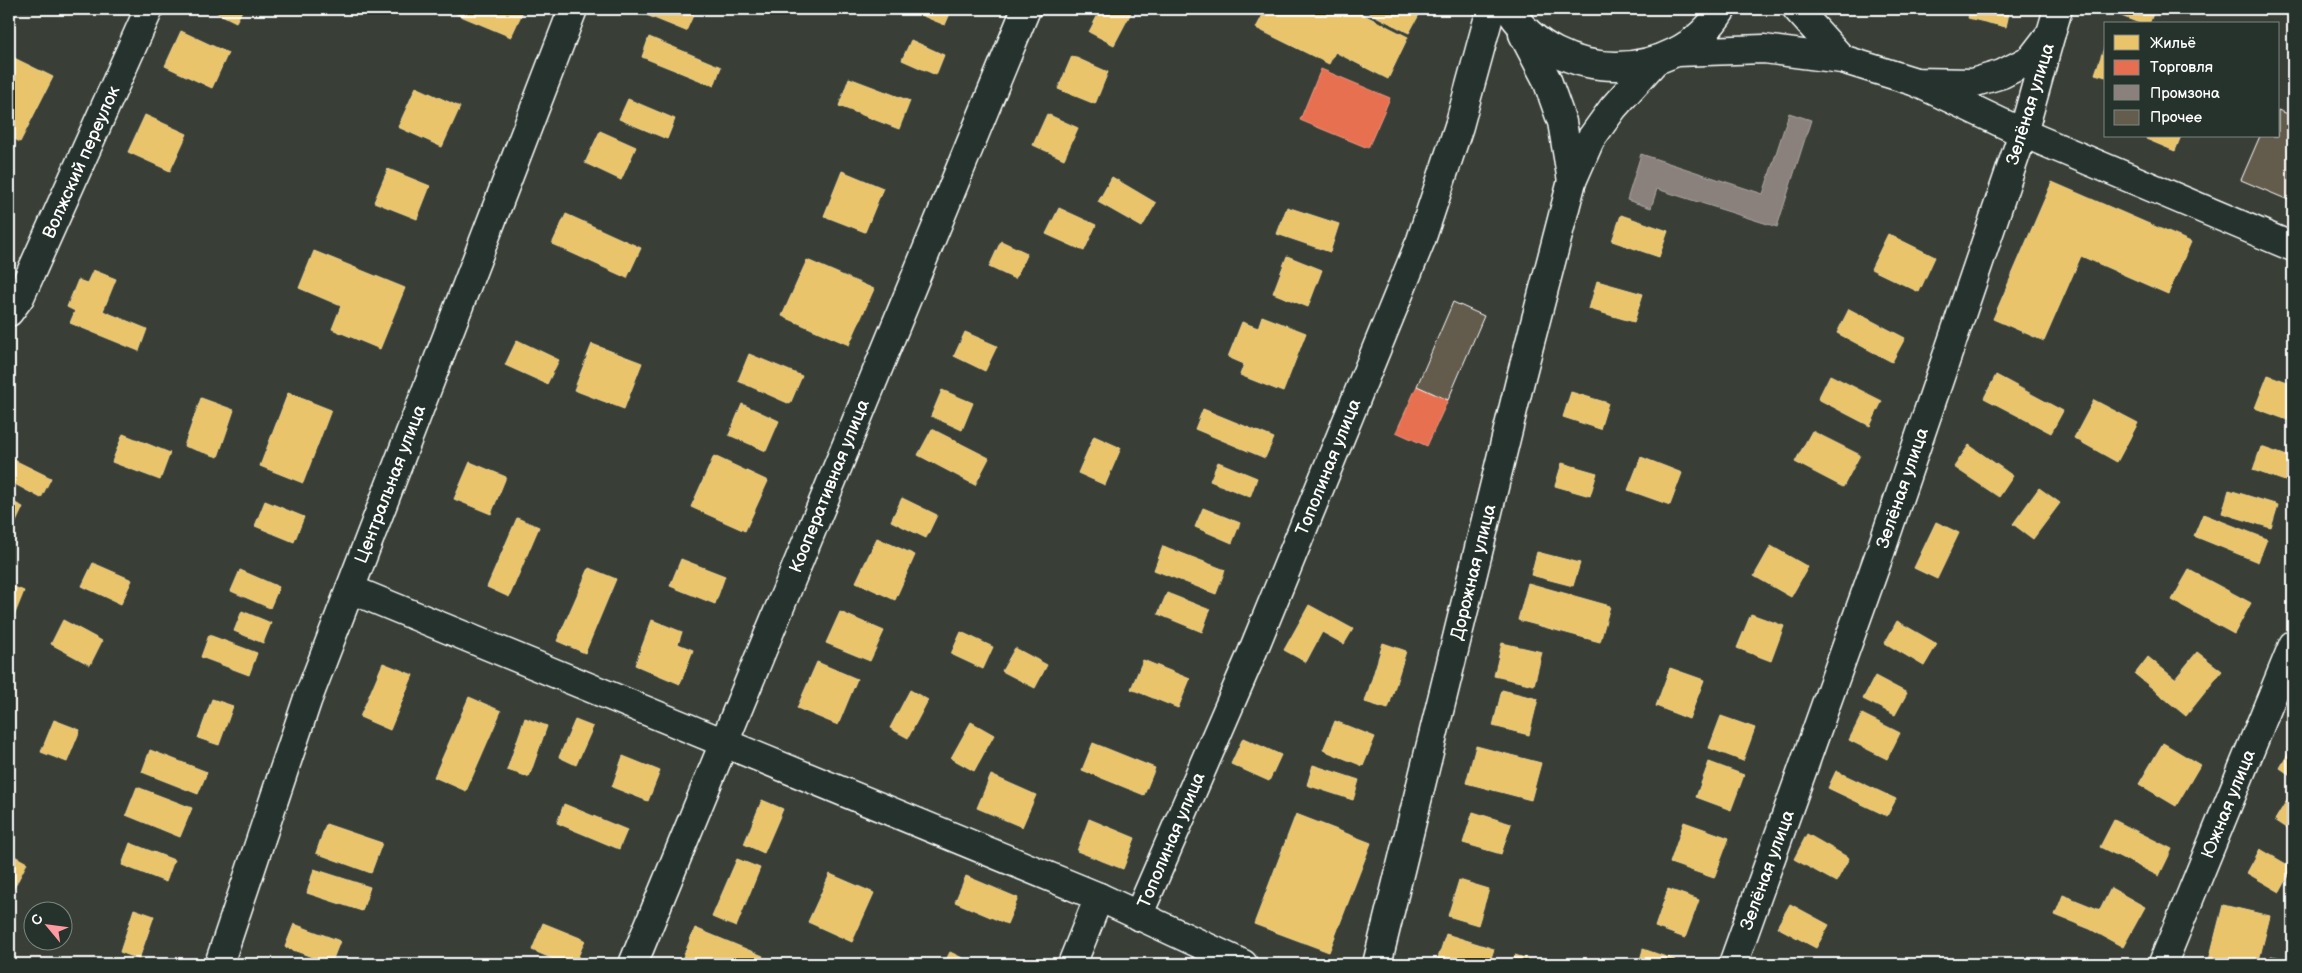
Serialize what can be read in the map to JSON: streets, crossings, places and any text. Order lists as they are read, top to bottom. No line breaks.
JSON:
{"streets":{"street":["Зелёная улица","Волжский переулок","Тополиная улица","Центральная улица","Кооперативная улица","Дорожная улица","Южная улица"]},"legend":["Жильё","Торговля","Промзона","Прочее"],"north":"top left"}
